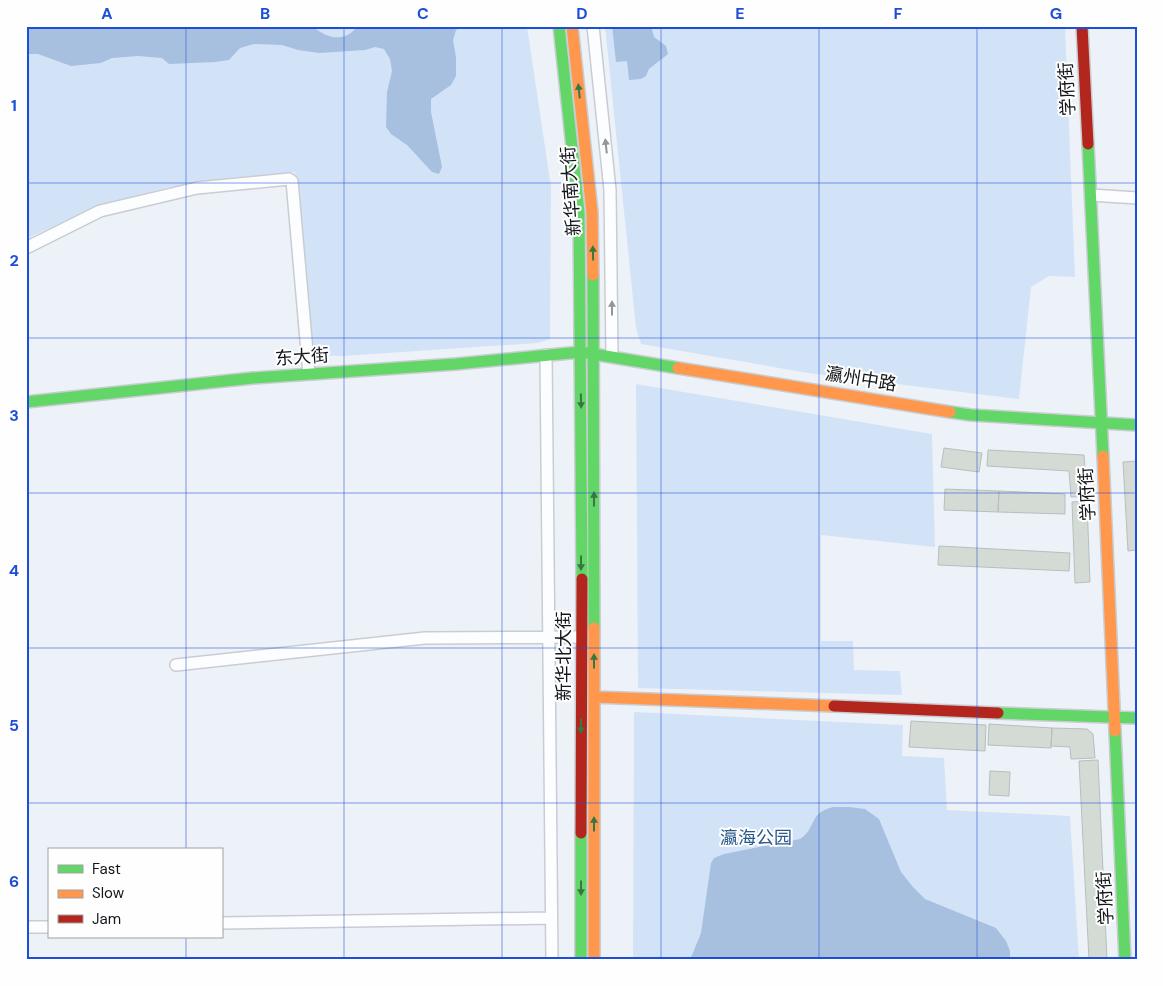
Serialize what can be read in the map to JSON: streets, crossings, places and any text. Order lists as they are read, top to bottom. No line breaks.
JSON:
{"streets":{"main road":["学府街","新华南大街","东大街","瀛州中路","新华北大街"]},"crossings":[["学府街","瀛州中路"],["新华南大街","东大街"],["新华南大街","瀛州中路"],["新华南大街","新华北大街"],["东大街","瀛州中路"],["东大街","新华北大街"],["瀛州中路","新华北大街"]],"parks":["瀛海公园"],"legend":["Fast","Slow","Jam"],"grid":{"columns":["A","B","C","D","E","F","G"],"rows":["1","2","3","4","5","6"]}}
